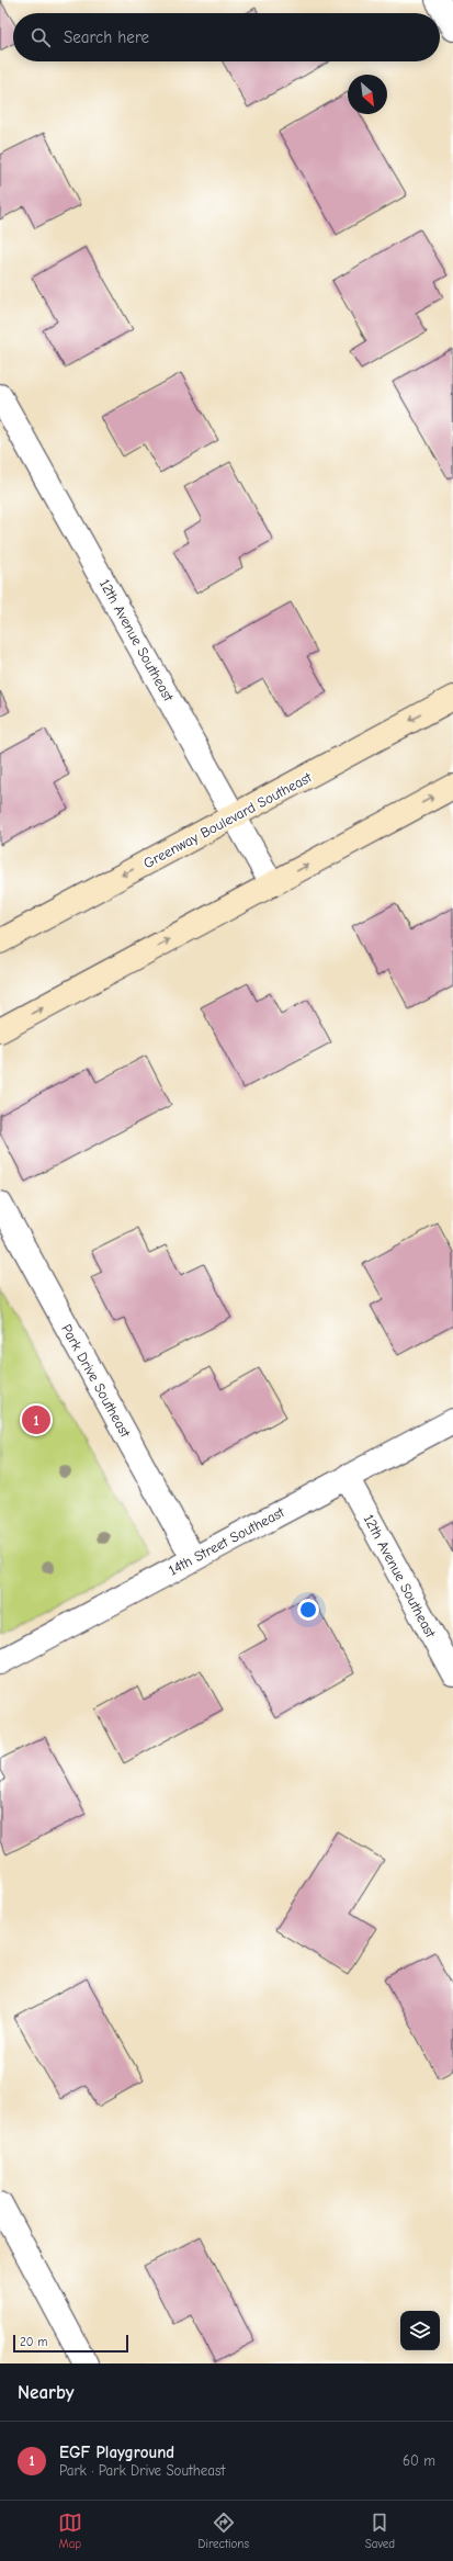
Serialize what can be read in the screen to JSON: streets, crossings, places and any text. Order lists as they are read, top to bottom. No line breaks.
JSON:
{"streets":{"street":["12th Avenue Southeast","Greenway Boulevard Southeast","Park Drive Southeast","14th Street Southeast"]},"crossings":[["12th Avenue Southeast","Greenway Boulevard Southeast"],["12th Avenue Southeast","14th Street Southeast"],["Park Drive Southeast","14th Street Southeast"]],"scale_bar":"20 m","north":"bottom right","page":{"search":"Search here","pins":"1","scale":"20 m","heading":"Nearby","list":[{"mark":"1","name":"EGF Playground","note":"Park · Park Drive Southeast","value":"60 m"}],"nav":["Map","Directions","Saved"]}}
